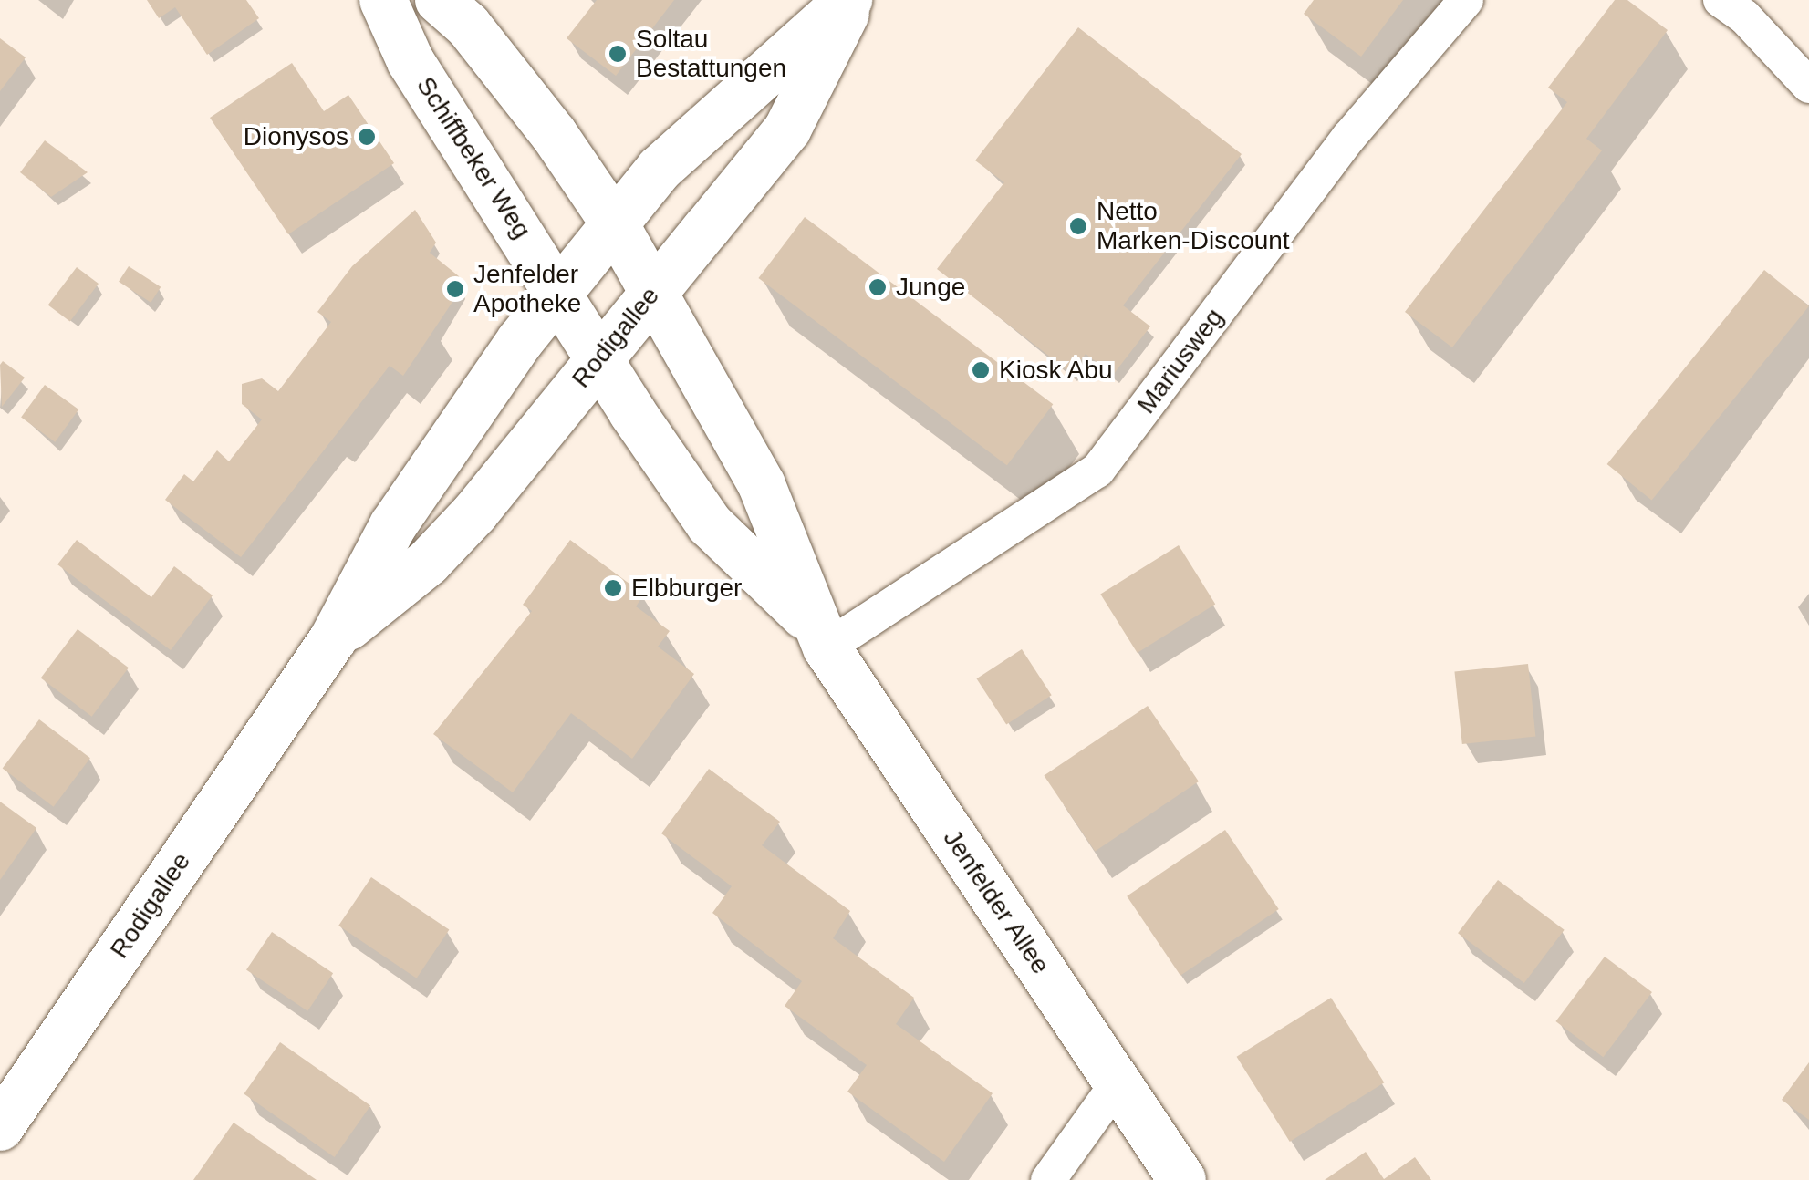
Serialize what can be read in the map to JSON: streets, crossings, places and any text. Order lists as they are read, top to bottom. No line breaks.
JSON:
{"streets":{"main road":["Schiffbeker Weg","Rodigallee","Jenfelder Allee"],"street":["Mariusweg"]},"crossings":[["Schiffbeker Weg","Rodigallee"],["Schiffbeker Weg","Jenfelder Allee"],["Rodigallee","Jenfelder Allee"],["Mariusweg","Jenfelder Allee"]],"places":["Soltau Bestattungen","Dionysos","Netto Marken-Discount","Junge","Jenfelder Apotheke","Kiosk Abu","Elbburger"]}
